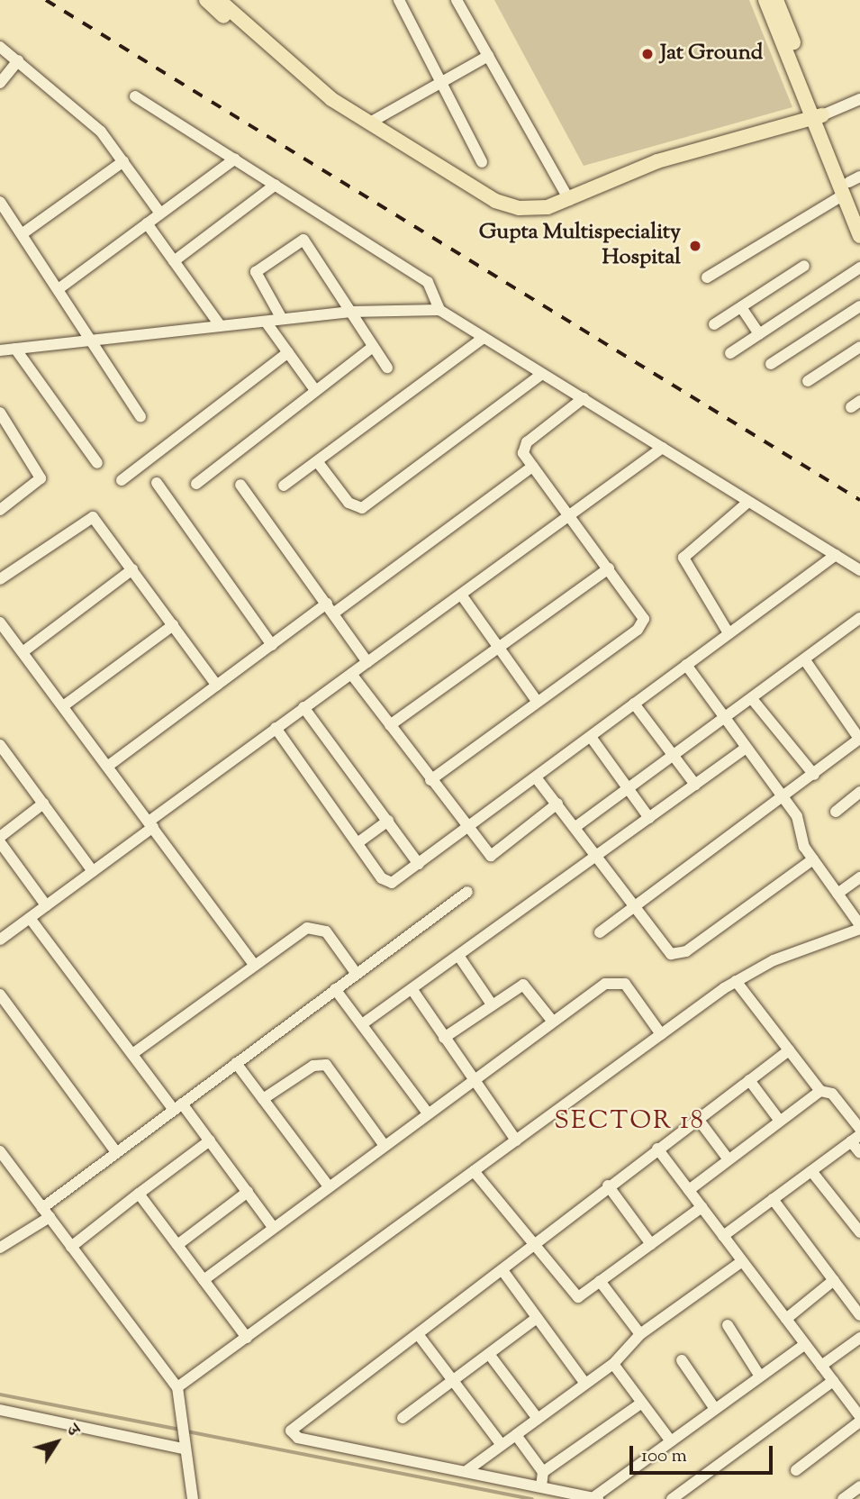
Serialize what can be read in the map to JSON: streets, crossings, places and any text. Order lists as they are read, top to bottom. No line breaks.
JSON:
{"districts":["SECTOR 18"],"places":["Jat Ground","Gupta Multispeciality Hospital"],"scale_bar":"100 m","north":"top right"}
